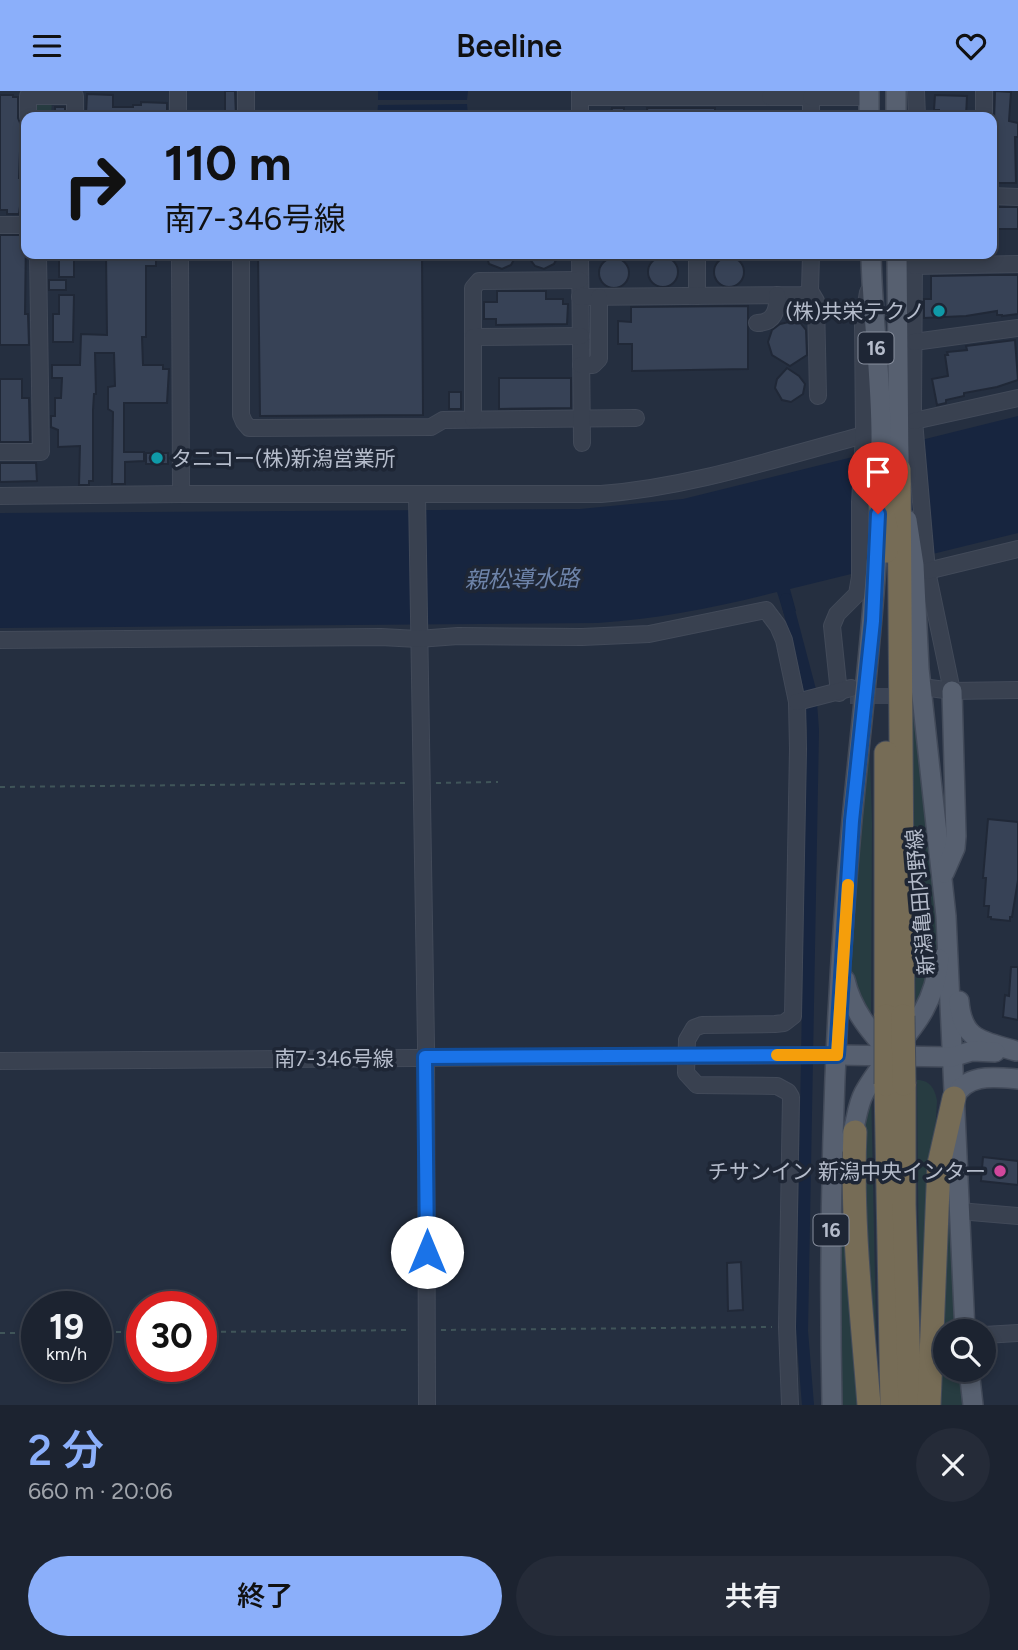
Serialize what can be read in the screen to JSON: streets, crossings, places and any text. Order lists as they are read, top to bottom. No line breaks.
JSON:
{"streets":{"main road":["16","新潟亀田内野線"],"street":["南7-346号線"]},"crossings":[["16","新潟亀田内野線"],["16","南7-346号線"]],"water":["親松導水路"],"places":["(株)共栄テクノ","タニコー(株)新潟営業所","チサンイン 新潟中央インター"],"page":{"header":"Beeline","turn":["110 m","南7-346号線"],"speed":"19 km/h","limit":"30","heading":["2 分","660 m · 20:06"],"buttons":["終了","共有"]}}
